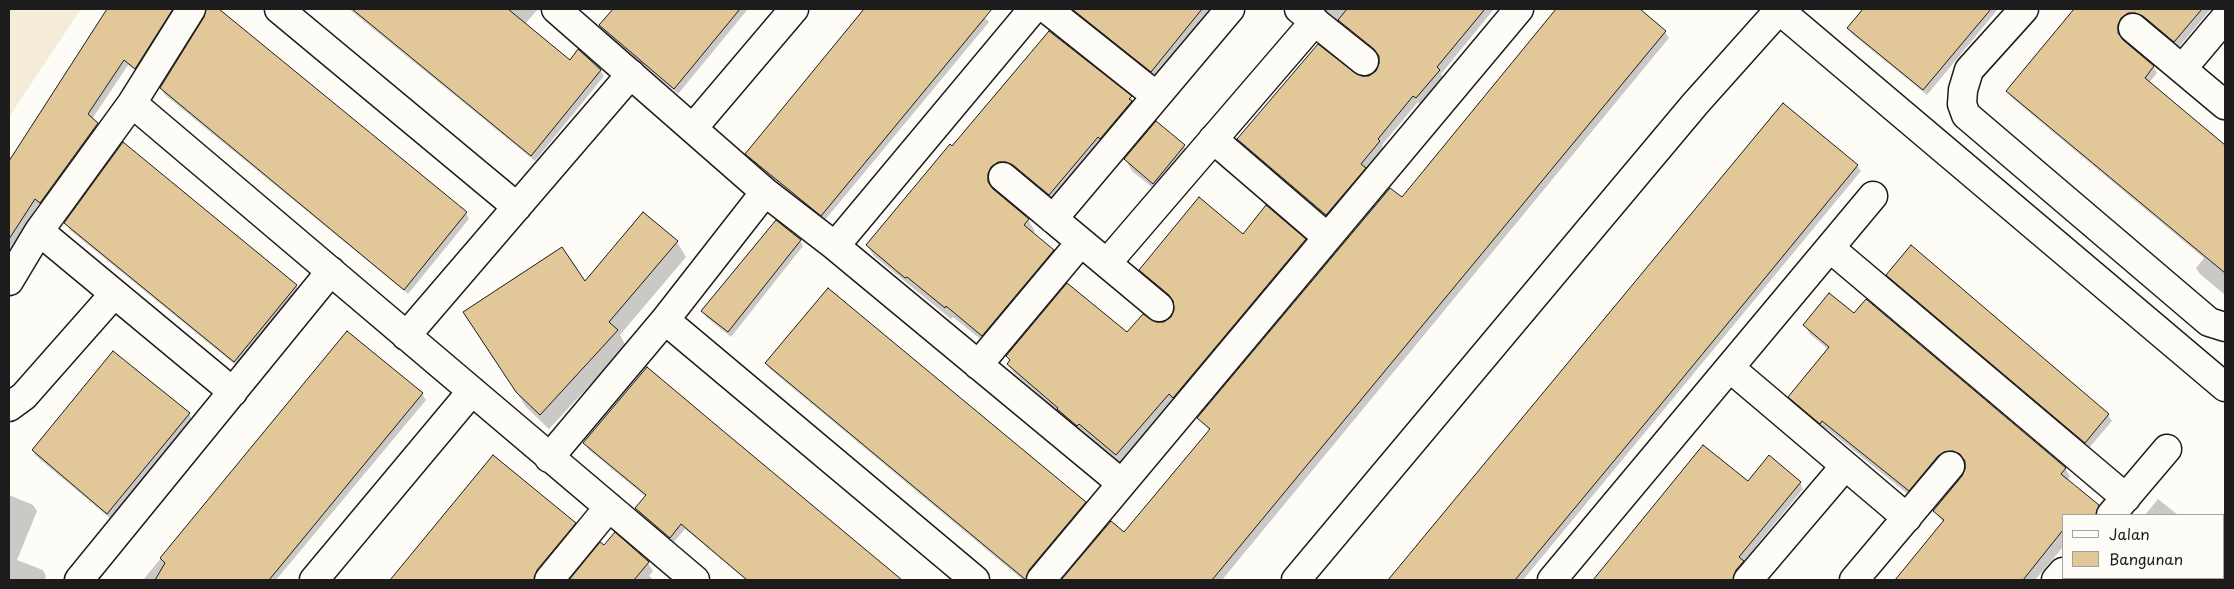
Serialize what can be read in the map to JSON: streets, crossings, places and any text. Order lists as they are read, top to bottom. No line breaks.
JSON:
{"legend":["Jalan","Bangunan"]}
